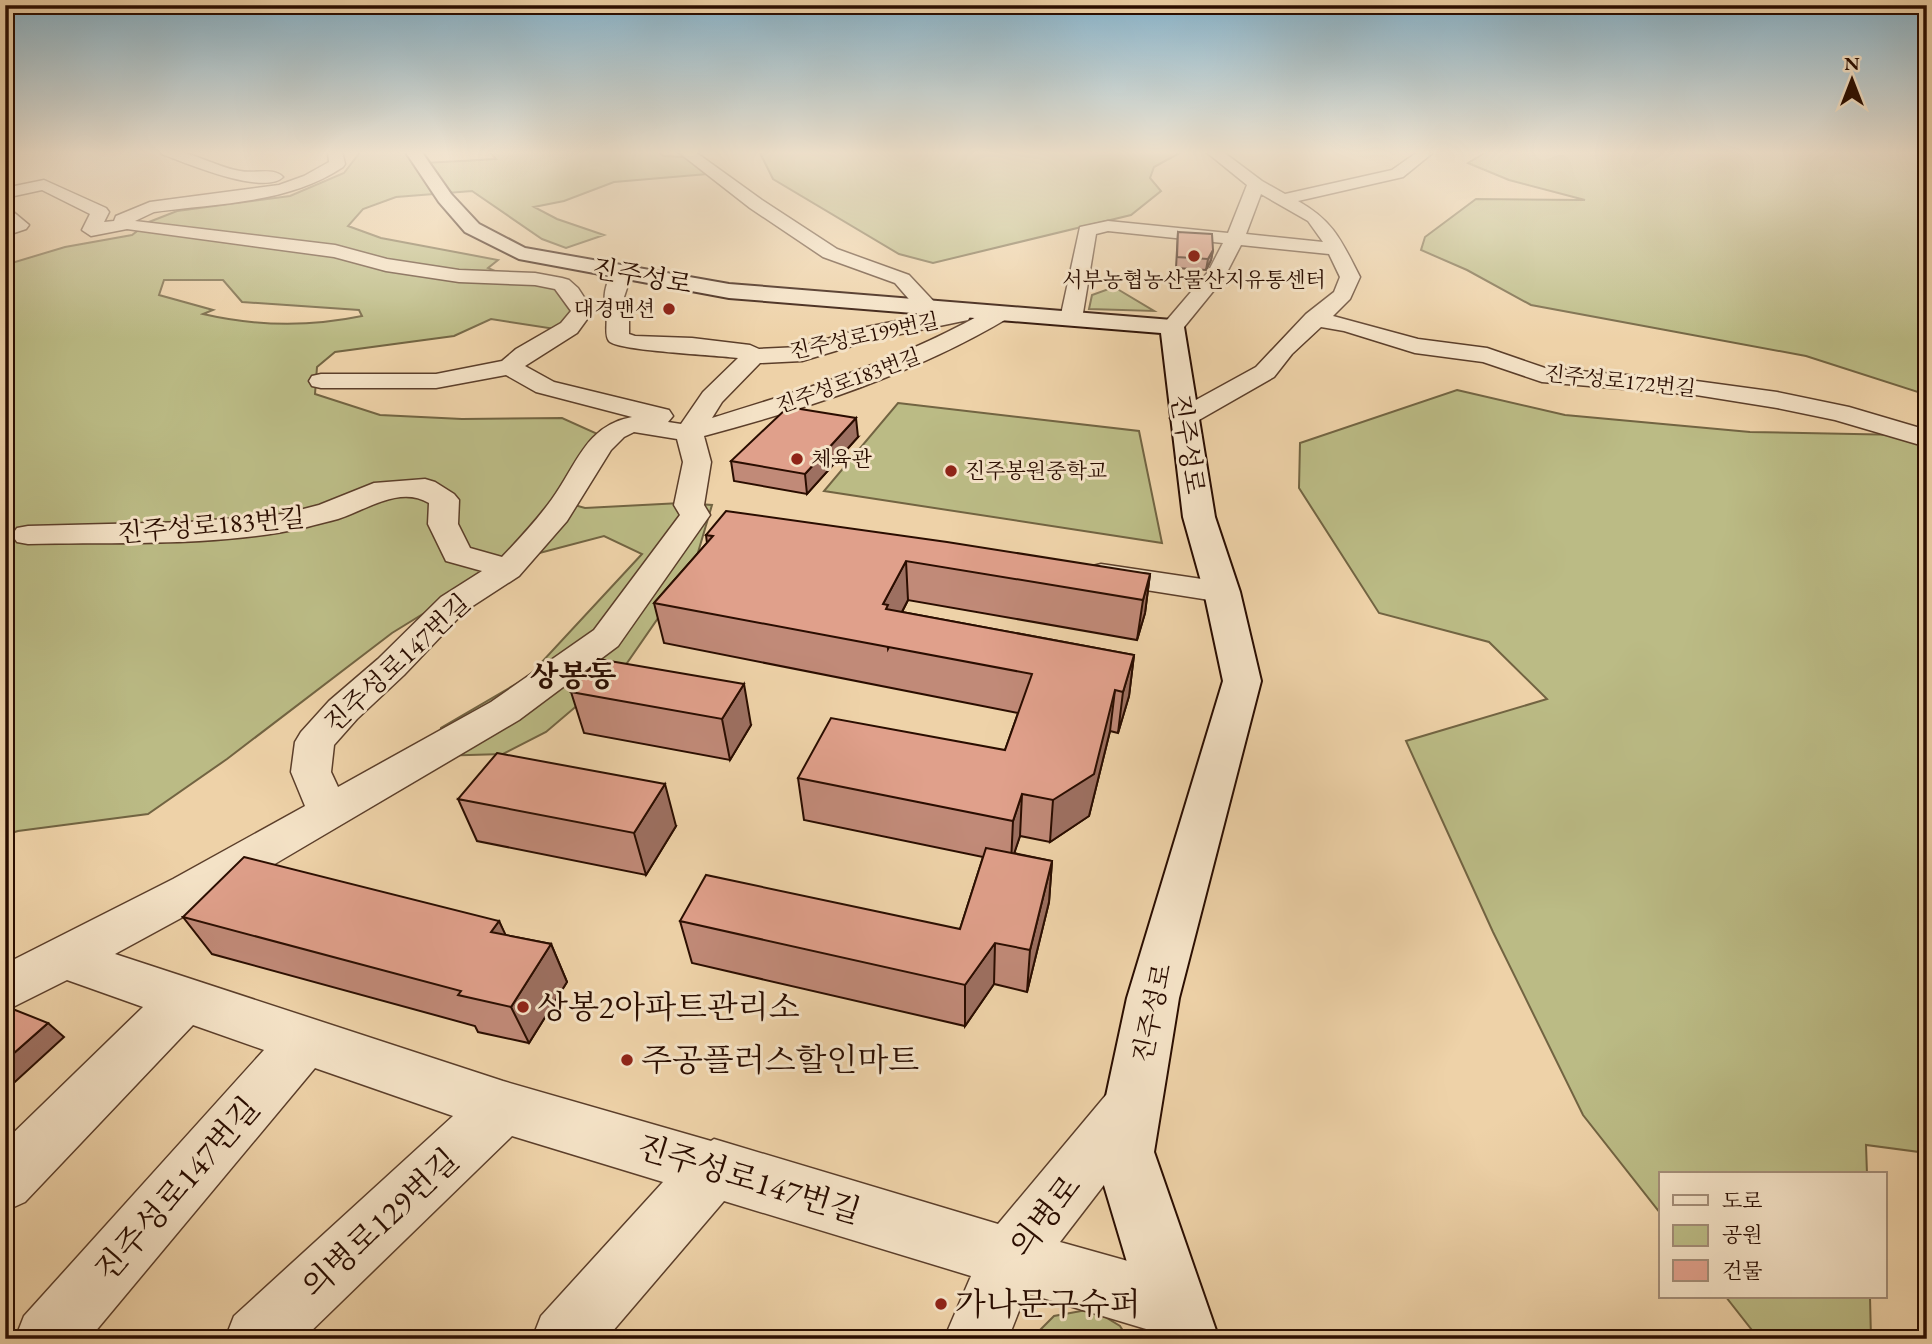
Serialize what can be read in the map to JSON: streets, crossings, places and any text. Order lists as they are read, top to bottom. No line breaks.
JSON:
{"streets":{"main road":["진주성로"],"street":["진주성로199번길","진주성로183번길","진주성로172번길","진주성로147번길","의병로","의병로129번길"]},"crossings":[["진주성로","진주성로199번길"],["진주성로","진주성로183번길"],["진주성로","진주성로147번길"],["진주성로","의병로"],["진주성로199번길","진주성로183번길"],["진주성로183번길","진주성로147번길"],["진주성로147번길","의병로"],["진주성로147번길","의병로129번길"]],"districts":["상봉동"],"places":["서부농협농산물산지유통센터","대경맨션","체육관","진주봉원중학교","상봉2아파트관리소","주공플러스할인마트","가나문구슈퍼"],"legend":["도로","공원","건물"],"north":"top"}
